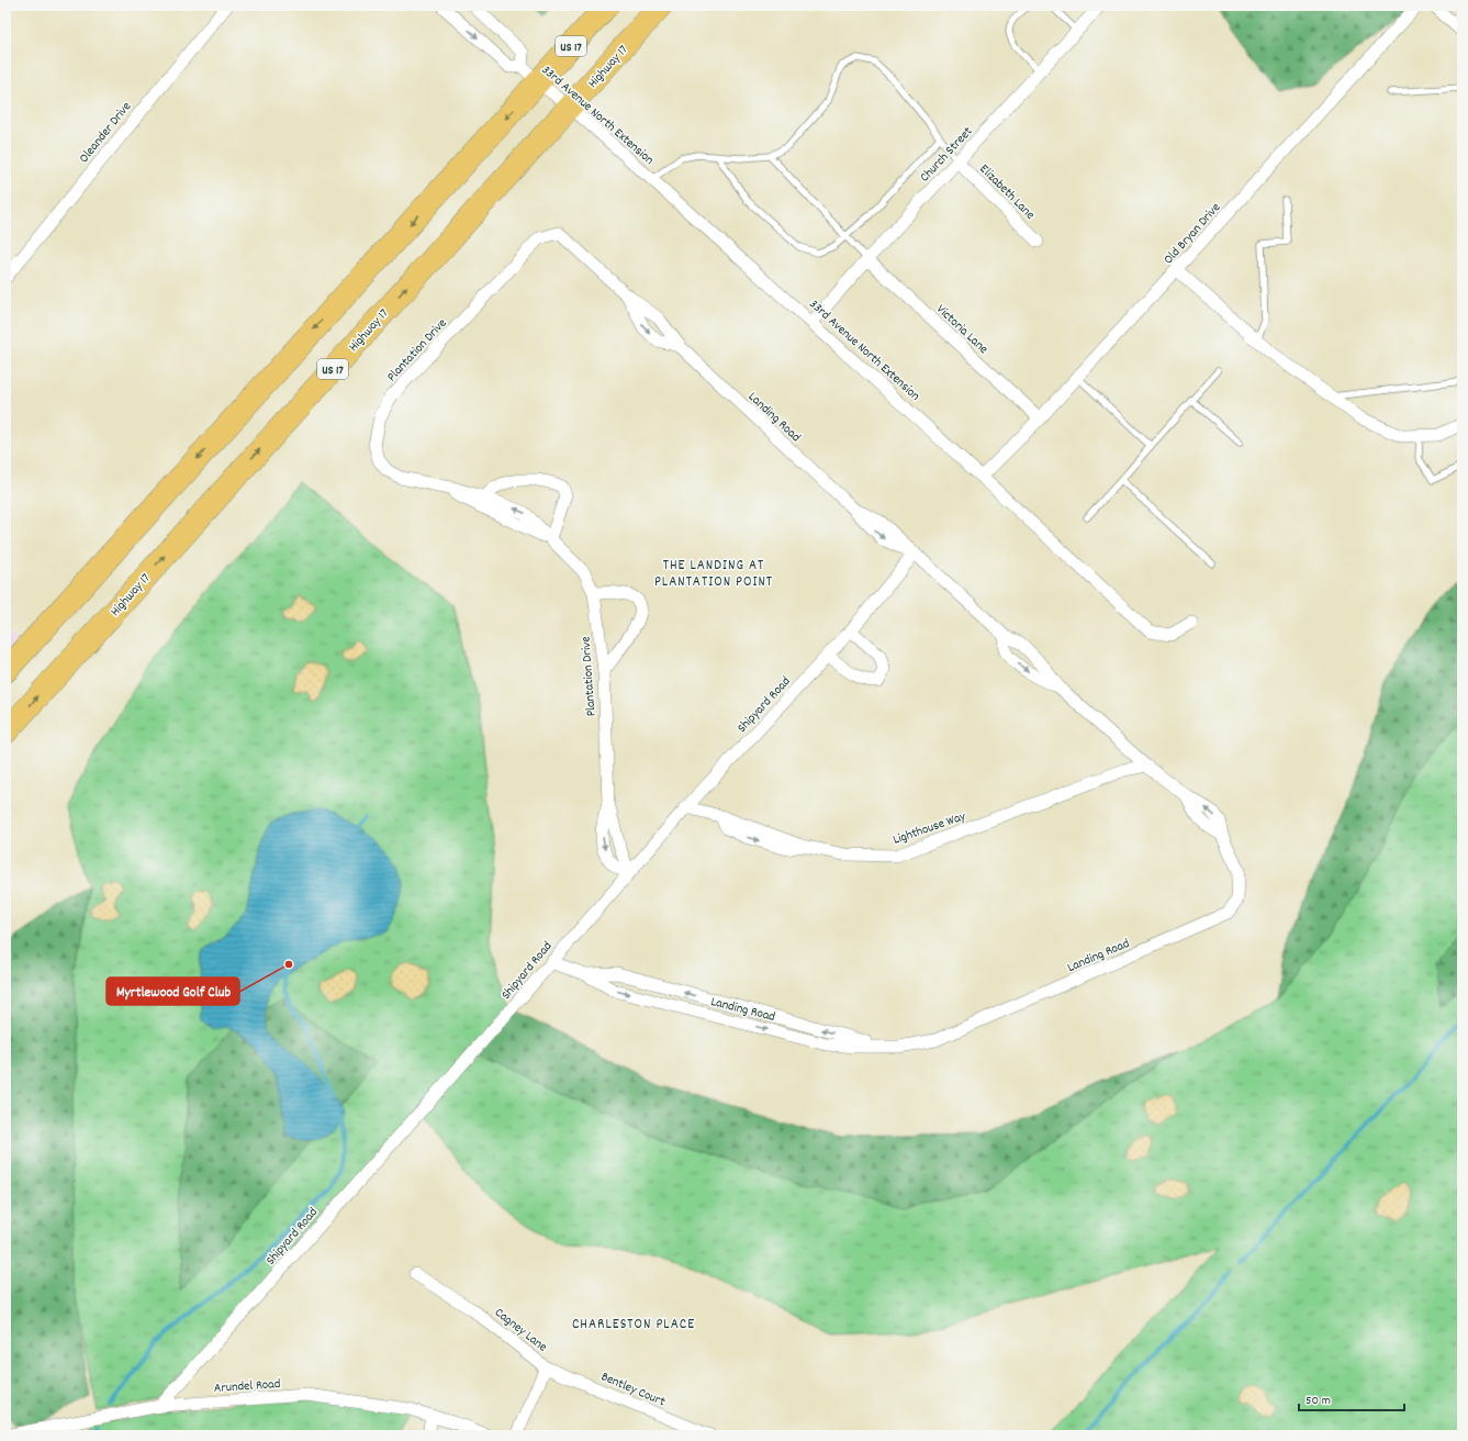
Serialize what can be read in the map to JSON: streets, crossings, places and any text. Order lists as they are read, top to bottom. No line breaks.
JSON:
{"streets":{"highway":["US 17","Highway 17"],"street":["33rd Avenue North Extension","Oleander Drive","Church Street","Elizabeth Lane","Old Bryan Drive","Victoria Lane","Plantation Drive","Landing Road","Shipyard Road","Lighthouse Way","Cagney Lane","Arundel Road","Bentley Court"]},"crossings":[["US 17","33rd Avenue North Extension"],["Highway 17","33rd Avenue North Extension"],["33rd Avenue North Extension","Church Street"],["33rd Avenue North Extension","Old Bryan Drive"],["Church Street","Elizabeth Lane"],["Church Street","Victoria Lane"],["Old Bryan Drive","Victoria Lane"],["Plantation Drive","Landing Road"],["Plantation Drive","Shipyard Road"],["Landing Road","Shipyard Road"],["Landing Road","Lighthouse Way"],["Shipyard Road","Lighthouse Way"],["Shipyard Road","Arundel Road"],["Cagney Lane","Bentley Court"]],"districts":["THE LANDING AT PLANTATION POINT","CHARLESTON PLACE"],"places":["Myrtlewood Golf Club"],"scale_bar":"50 m"}
